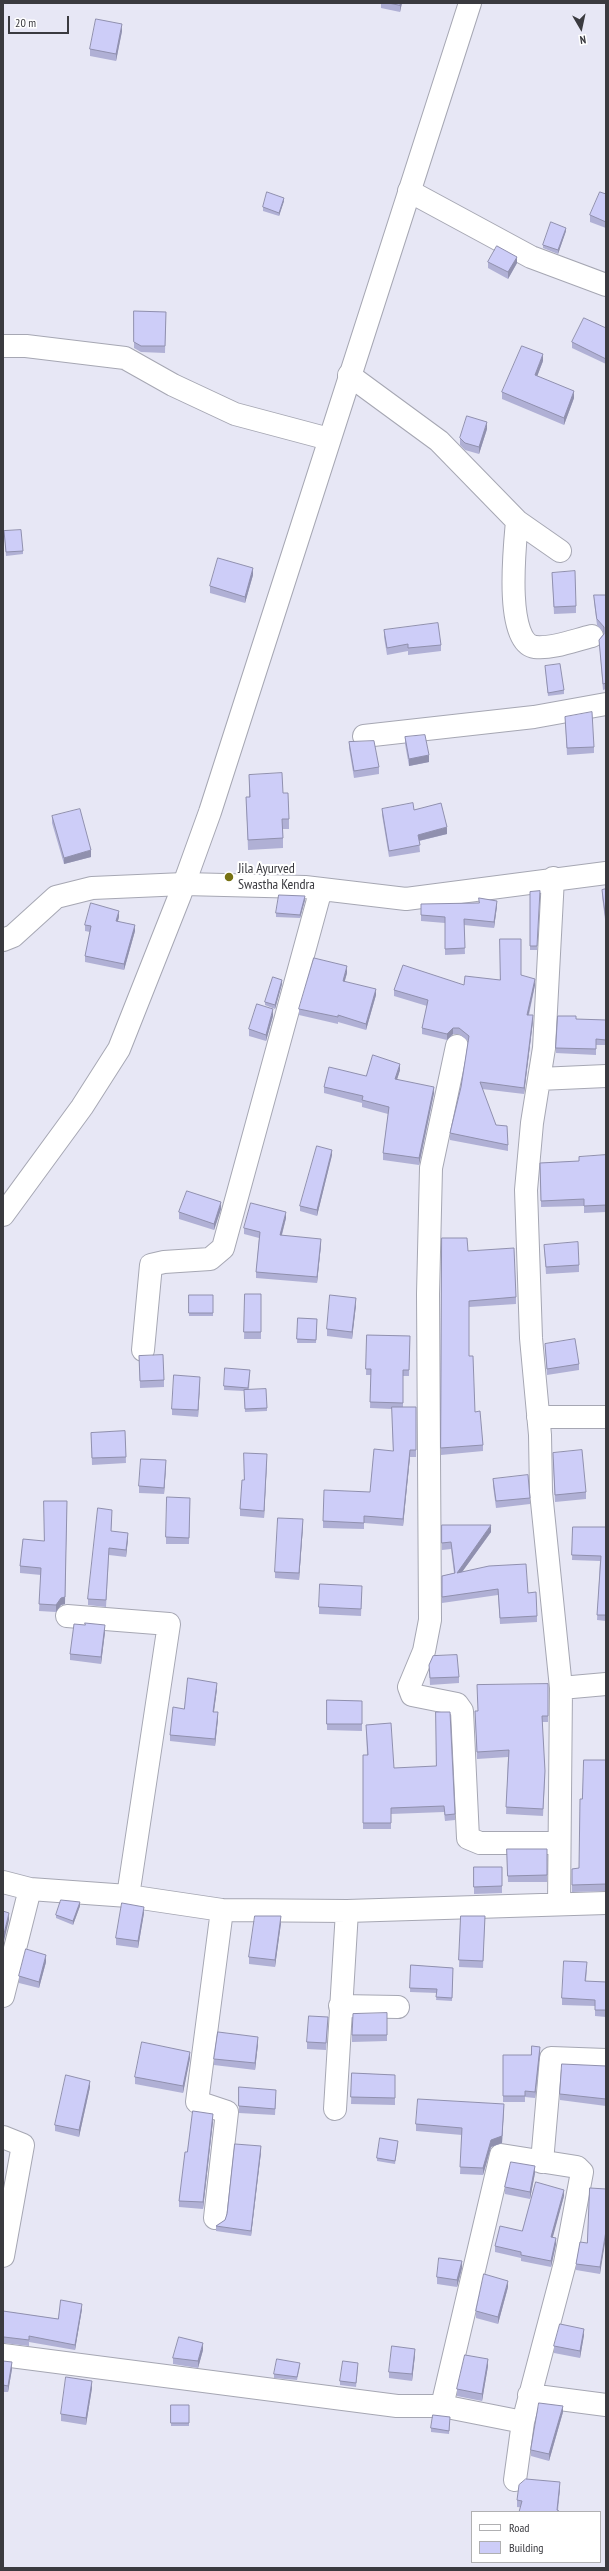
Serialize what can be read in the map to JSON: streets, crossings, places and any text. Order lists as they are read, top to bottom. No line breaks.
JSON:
{"places":["Jila Ayurved Swastha Kendra"],"legend":["Road","Building"],"scale_bar":"20 m","north":"bottom"}
